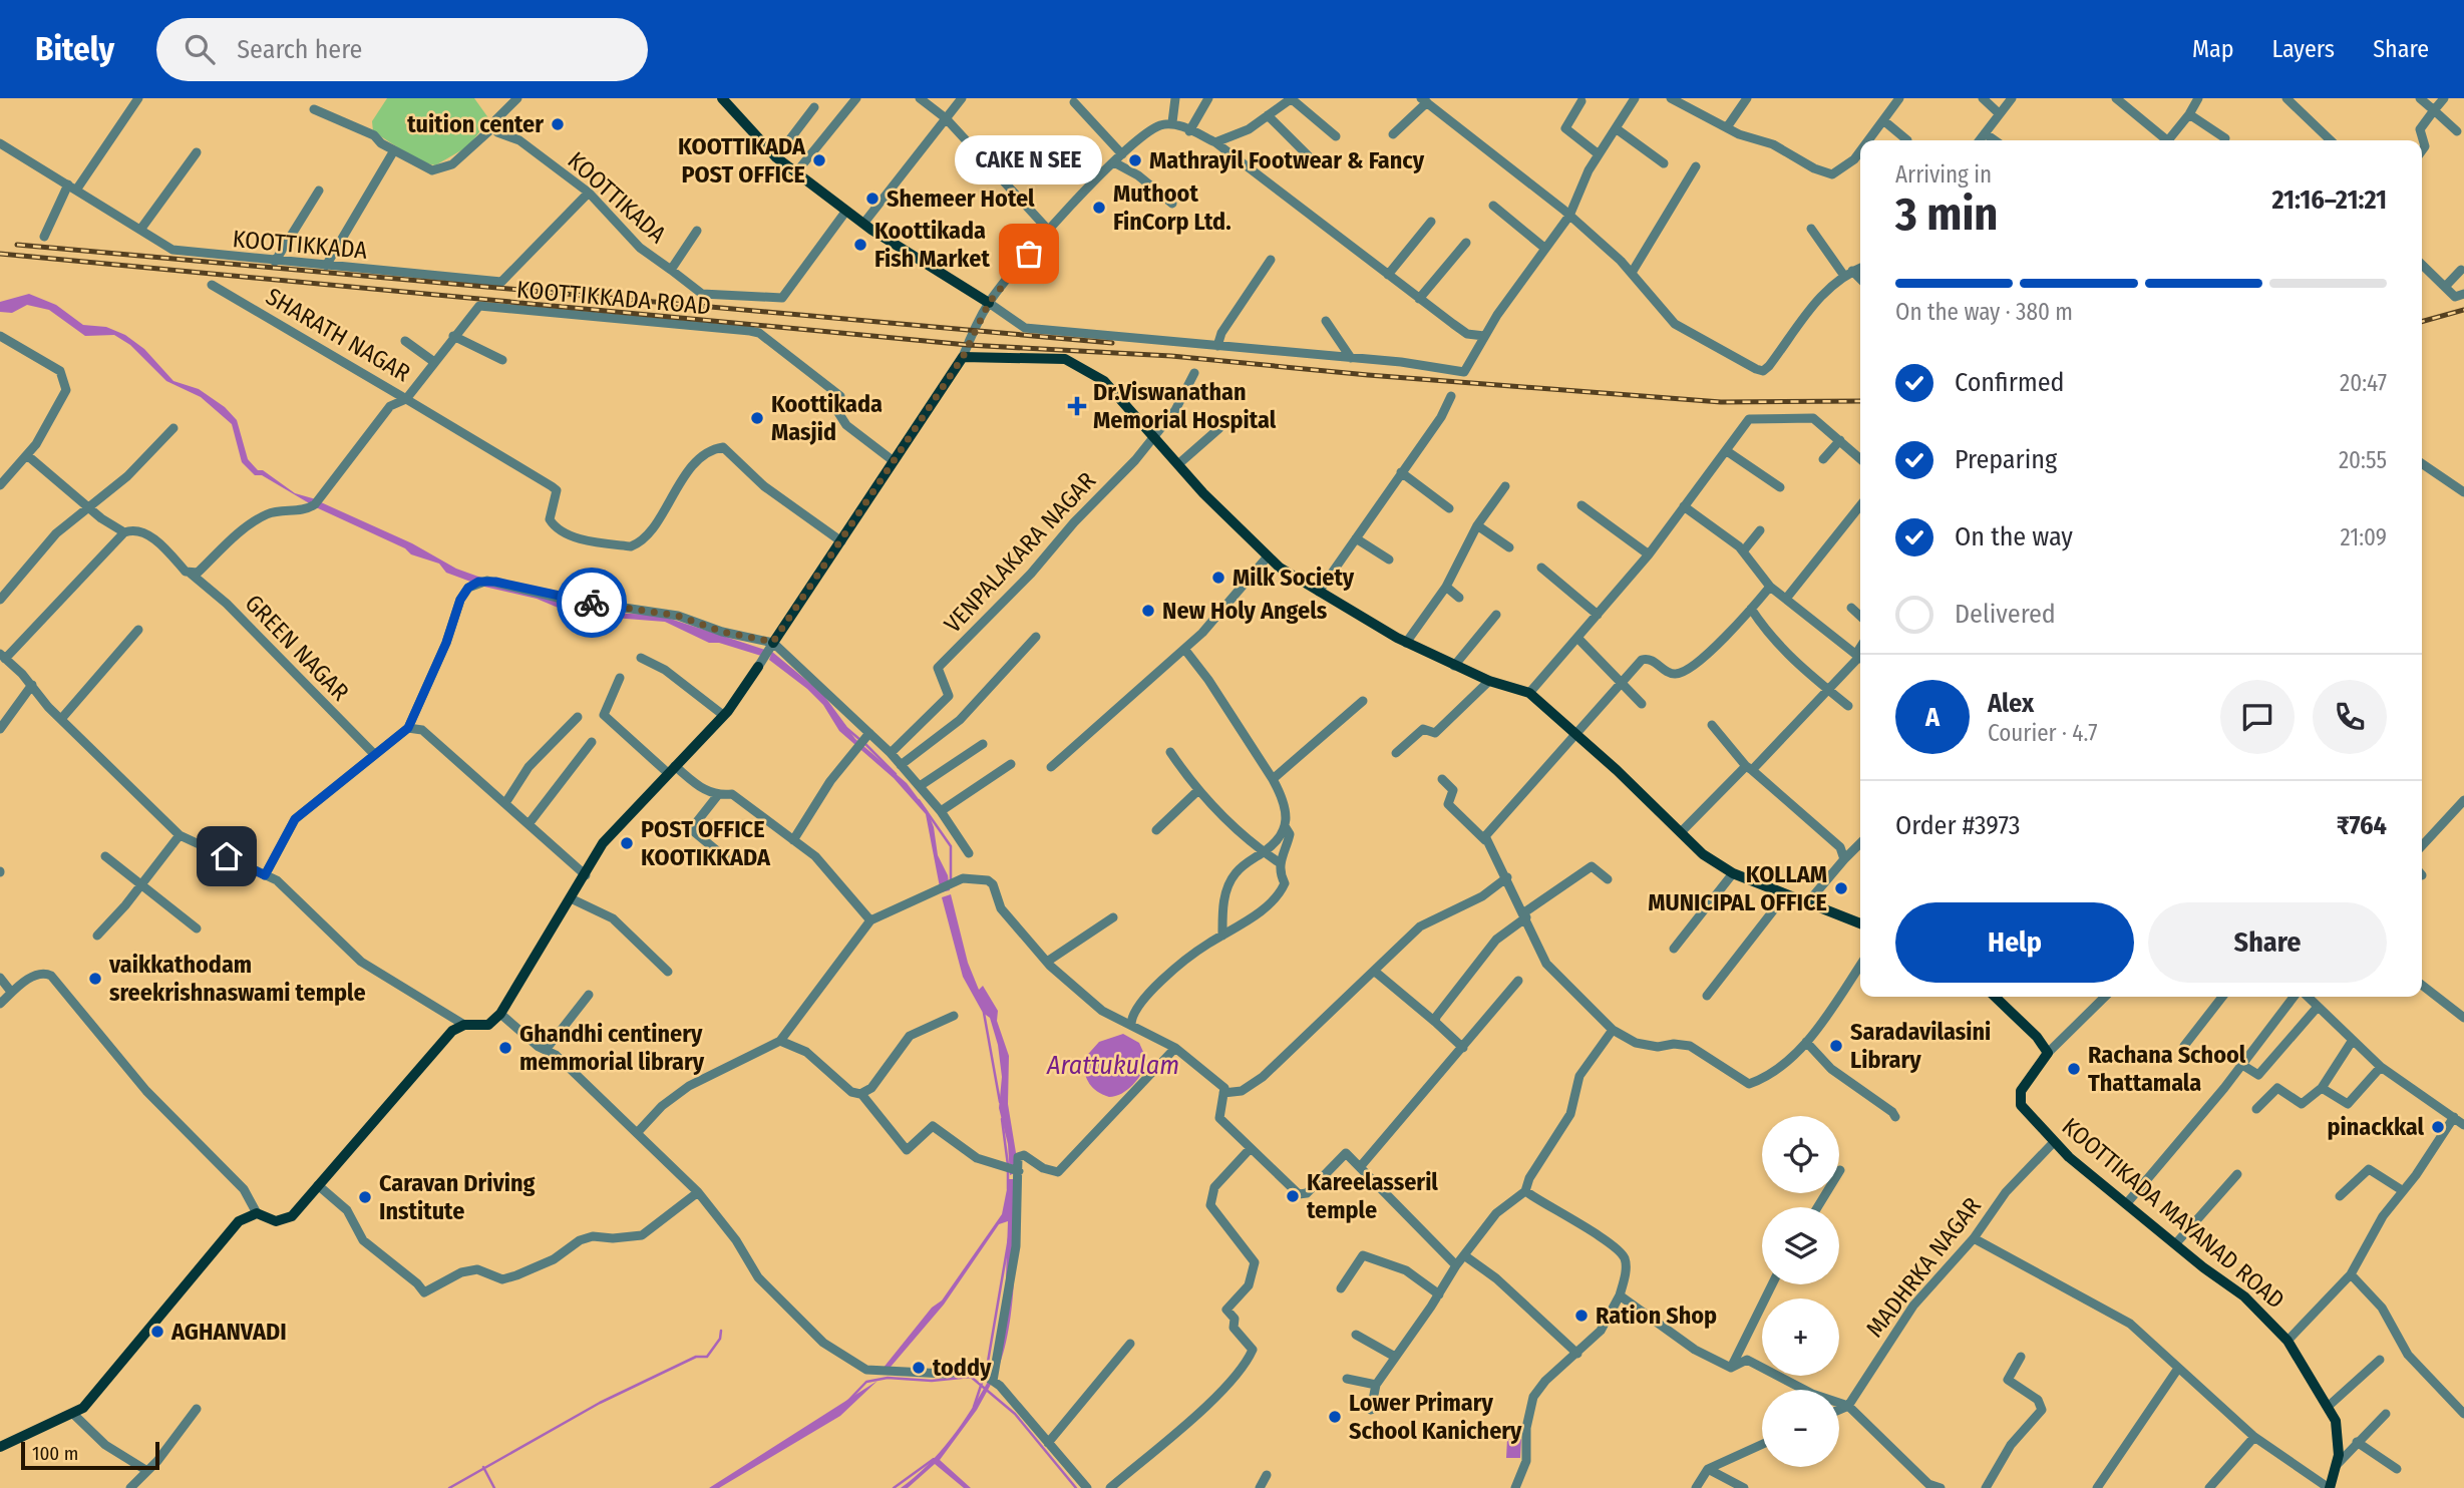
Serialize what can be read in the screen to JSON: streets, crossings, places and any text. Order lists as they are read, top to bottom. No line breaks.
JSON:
{"streets":{"main road":["KOOTTIKADA MAYANAD ROAD"],"street":["KOOTTIKADA","KOOTTIKKADA","KOOTTIKKADA ROAD","SHARATH NAGAR","VENPALAKARA NAGAR","GREEN NAGAR","MADHRKA NAGAR"]},"crossings":[["KOOTTIKADA","KOOTTIKKADA"],["KOOTTIKKADA ROAD","SHARATH NAGAR"],["KOOTTIKADA MAYANAD ROAD","MADHRKA NAGAR"]],"water":["Arattukulam"],"places":{"other":["tuition center","KOOTTIKADA POST OFFICE","Mathrayil Footwear & Fancy","Shemeer Hotel","Muthoot FinCorp Ltd.","Koottikada Fish Market","CAKE N SEE","Koottikada Masjid","Milk Society","New Holy Angels","POST OFFICE KOOTIKKADA","KOLLAM MUNICIPAL OFFICE","vaikkathodam sreekrishnaswami temple","Saradavilasini Library","Ghandhi centinery memmorial library","Rachana School Thattamala","pinackkal","Kareelasseril temple","Caravan Driving Institute","Ration Shop","AGHANVADI","toddy","Lower Primary School Kanichery"],"health":["Dr.Viswanathan Memorial Hospital"]},"scale_bar":"100 m","page":{"header":"Bitely","search":"Search here","nav":["Map","Layers","Share"],"bubble":"CAKE N SEE","heading":["3 min","Arriving in","21:16–21:21"],"panel":["Alex","Courier · 4.7","Order #3973","₹764"],"bar":"On the way · 380 m","list":[["Confirmed","20:47"],["Preparing","20:55"],["On the way","21:09"],"Delivered"],"round":"A","buttons":["Help","Share"],"map_buttons":["+","−"],"scale":"100 m"}}
